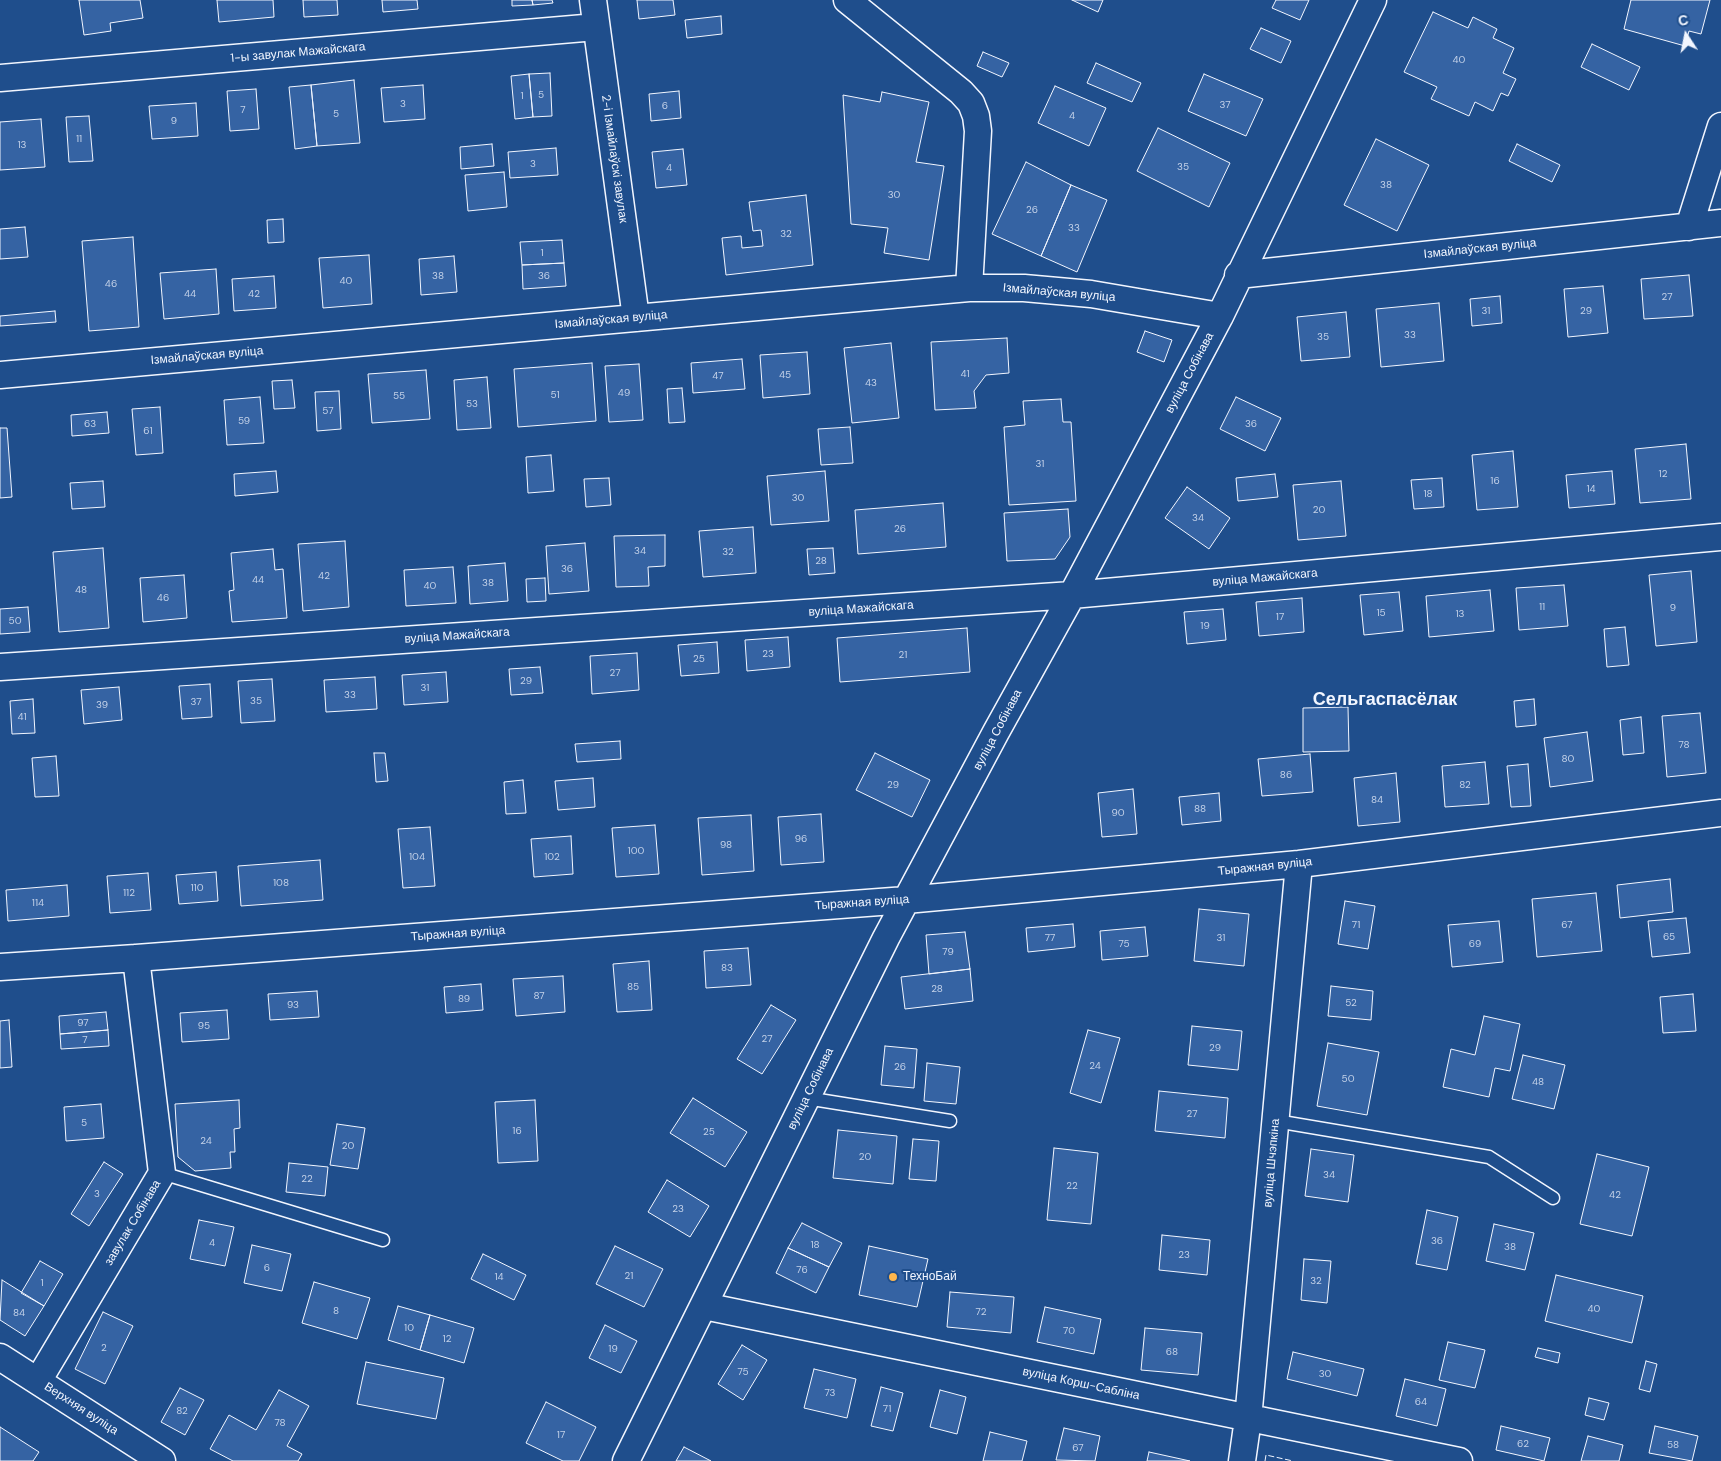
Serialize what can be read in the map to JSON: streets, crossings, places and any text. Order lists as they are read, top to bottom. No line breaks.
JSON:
{"streets":{"street":["1-ы завулак Мажайскага","2-і Ізмайлаўскі завулак","Ізмайлаўская вуліца","вуліца Собінава","вуліца Мажайскага","Тыражная вуліца","вуліца Шчэпкіна","завулак Собінава","вуліца Корш-Сабліна","Верхняя вуліца"]},"crossings":[["1-ы завулак Мажайскага","2-і Ізмайлаўскі завулак"],["2-і Ізмайлаўскі завулак","Ізмайлаўская вуліца"],["Ізмайлаўская вуліца","вуліца Собінава"],["вуліца Собінава","вуліца Мажайскага"],["вуліца Собінава","Тыражная вуліца"],["вуліца Собінава","вуліца Корш-Сабліна"],["Тыражная вуліца","вуліца Шчэпкіна"],["Тыражная вуліца","завулак Собінава"],["вуліца Шчэпкіна","вуліца Корш-Сабліна"],["завулак Собінава","Верхняя вуліца"]],"districts":["Сельгаспасёлак"],"places":["ТехноБай"],"house_numbers":["40","5","1","3","37","6","7","5","4","9","11","13","3","35","4","38","30","26","33","32","1","38","36","40","46","44","42","27","31","29","33","35","41","45","47","43","49","51","55","53","57","59","63","36","61","31","12","16","14","18","30","20","34","26","34","32","28","36","42","44","38","40","48","46","11","9","15","13","17","50","19","23","21","25","27","29","31","33","35","37","39","41","78","80","86","29","82","84","88","90","96","98","100","104","102","108","110","112","114","71","67","65","77","31","75","69","79","83","85","28","87","89","52","93","97","95","27","7","29","24","26","50","48","27","5","16","25","24","20","20","34","22","22","3","42","23","36","4","18","38","23","6","76","21","14","32","1","40","8","72","84","10","70","12","2","19","68","75","30","73","64","71","82","78","17","62","58","67"],"north":"top"}
